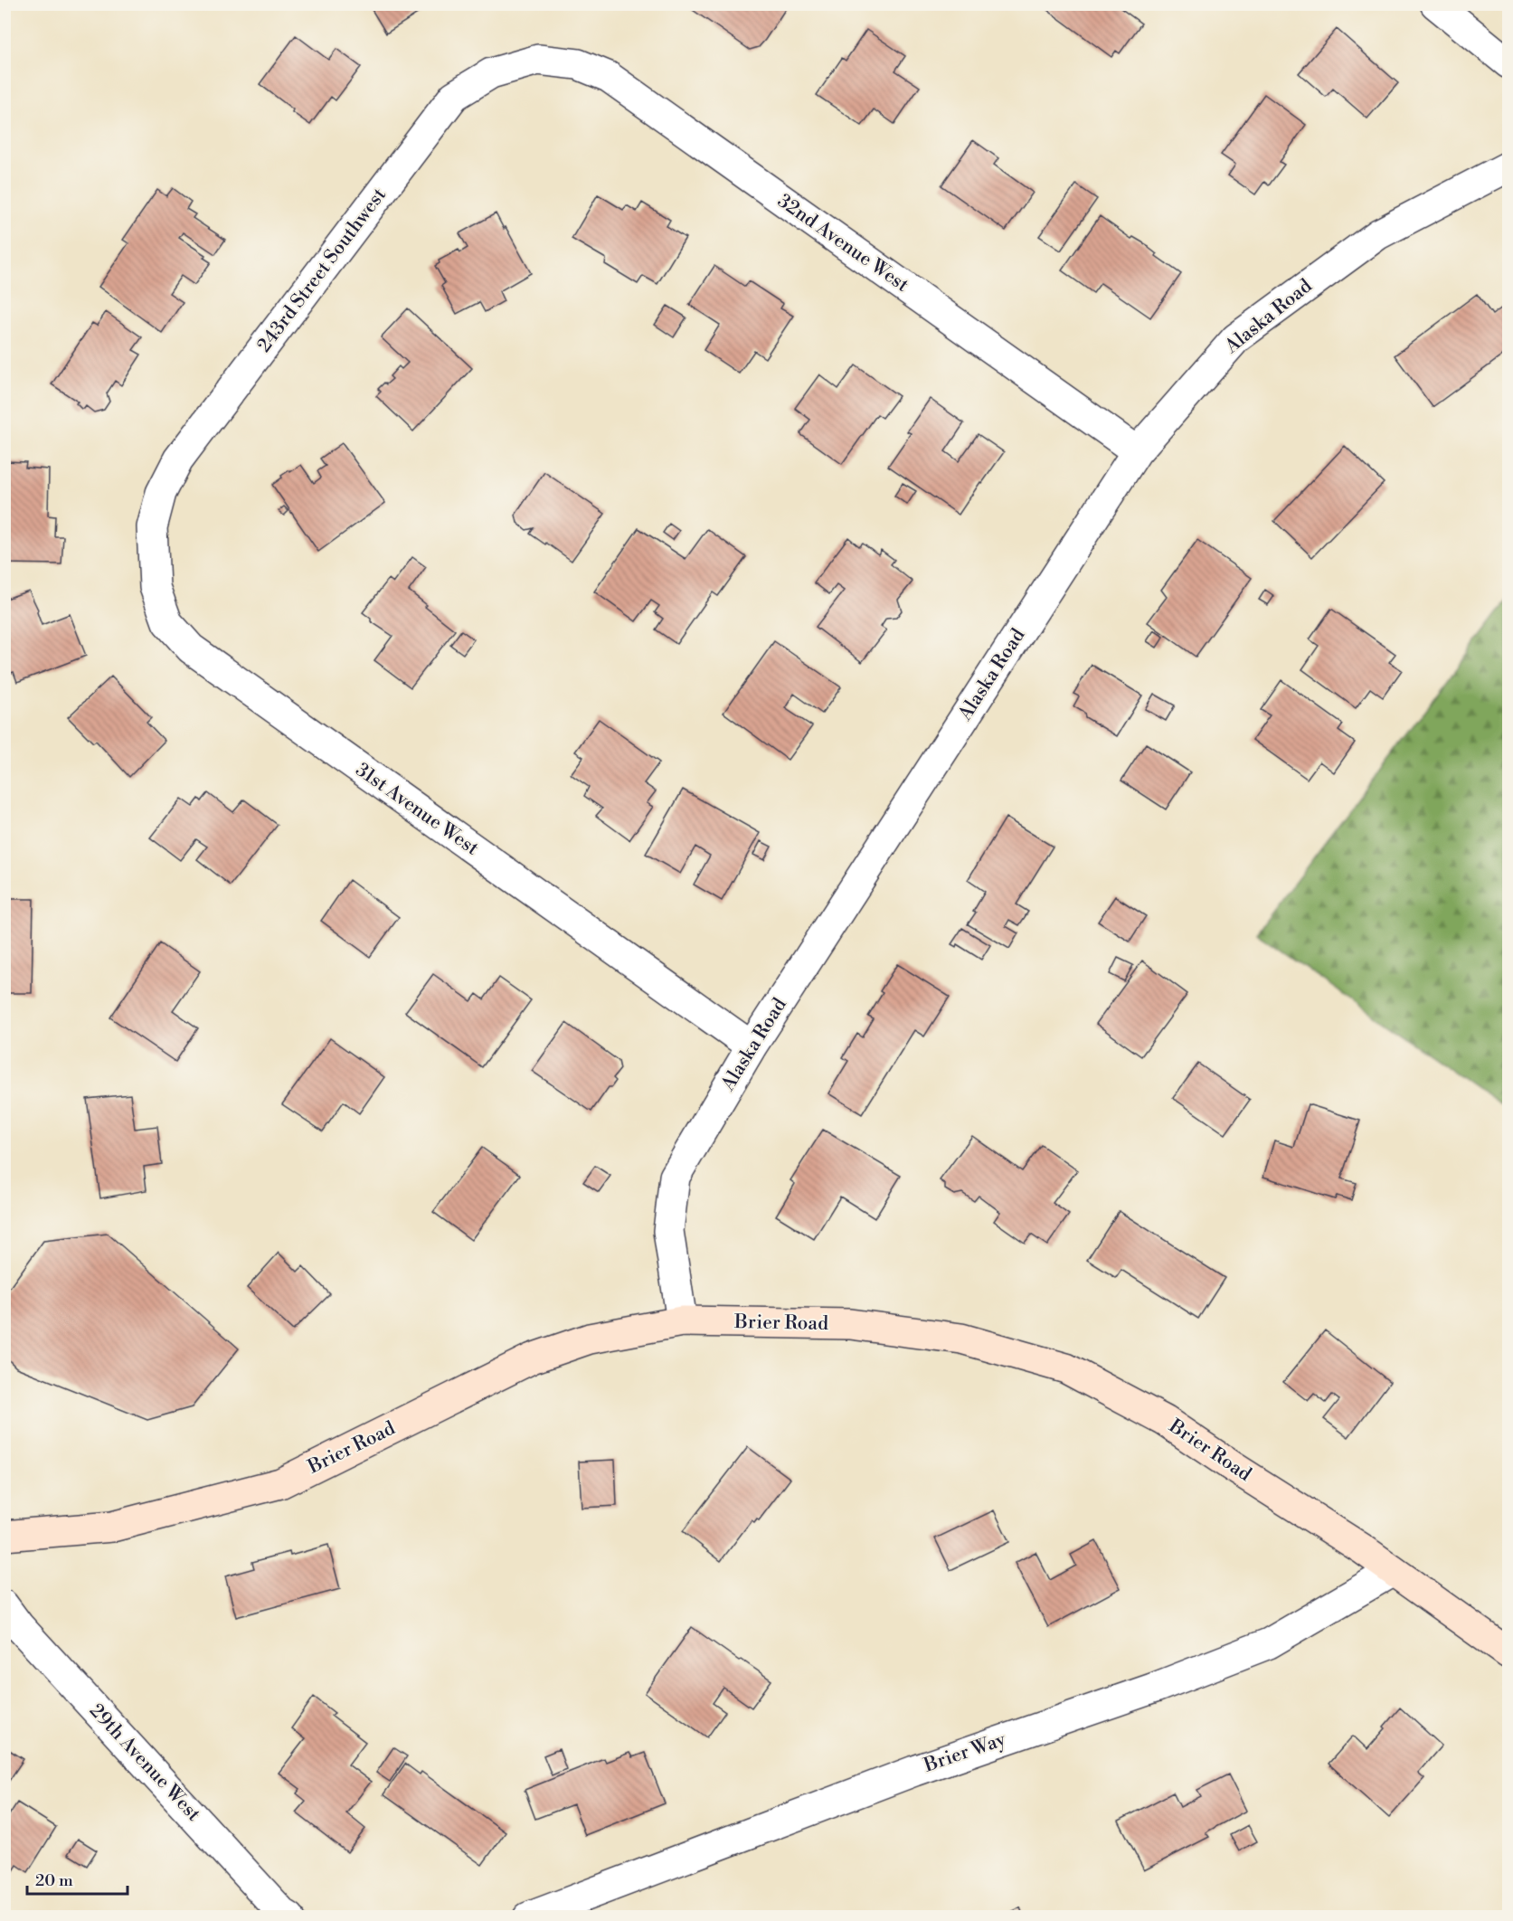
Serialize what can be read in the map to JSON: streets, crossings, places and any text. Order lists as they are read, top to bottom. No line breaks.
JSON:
{"streets":{"main road":["Brier Road"],"street":["32nd Avenue West","243rd Street Southwest","Alaska Road","31st Avenue West","Brier Way","29th Avenue West"]},"crossings":[["32nd Avenue West","243rd Street Southwest"],["32nd Avenue West","Alaska Road"],["243rd Street Southwest","31st Avenue West"],["Alaska Road","31st Avenue West"],["Alaska Road","Brier Road"],["Brier Road","Brier Way"]],"scale_bar":"20 m"}
